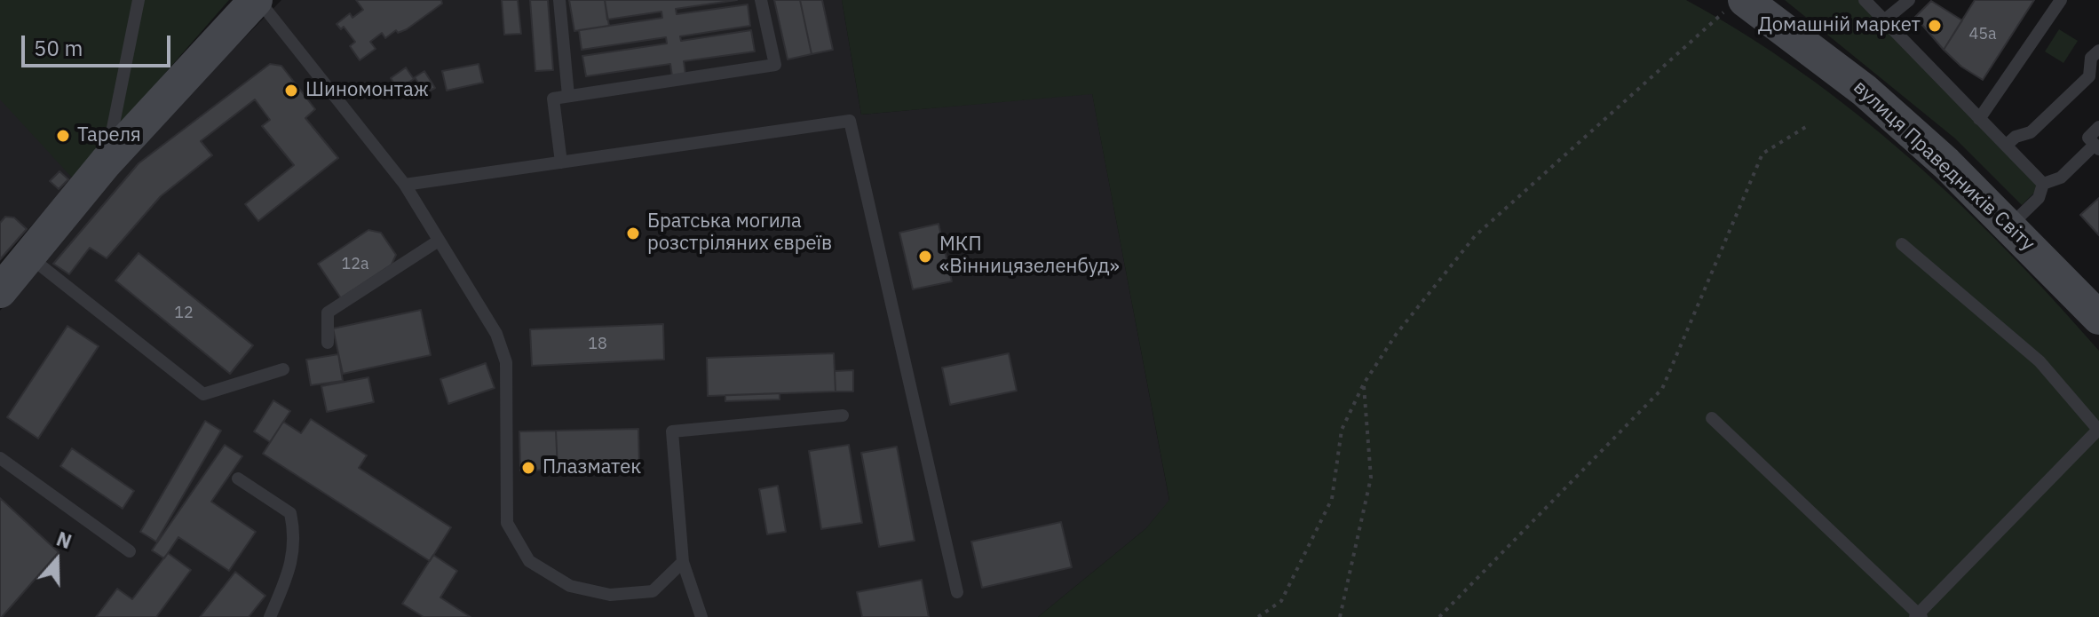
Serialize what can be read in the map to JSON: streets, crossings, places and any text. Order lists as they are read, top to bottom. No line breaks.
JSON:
{"streets":{"main road":["вулиця Праведників Світу"]},"places":["Домашній маркет","Шиномонтаж","Тареля","Братська могила розстріляних євреїв","МКП «Вінницязеленбуд»","Плазматек"],"house_numbers":["45а","12а","12","18"],"scale_bar":"50 m","north":"top"}
